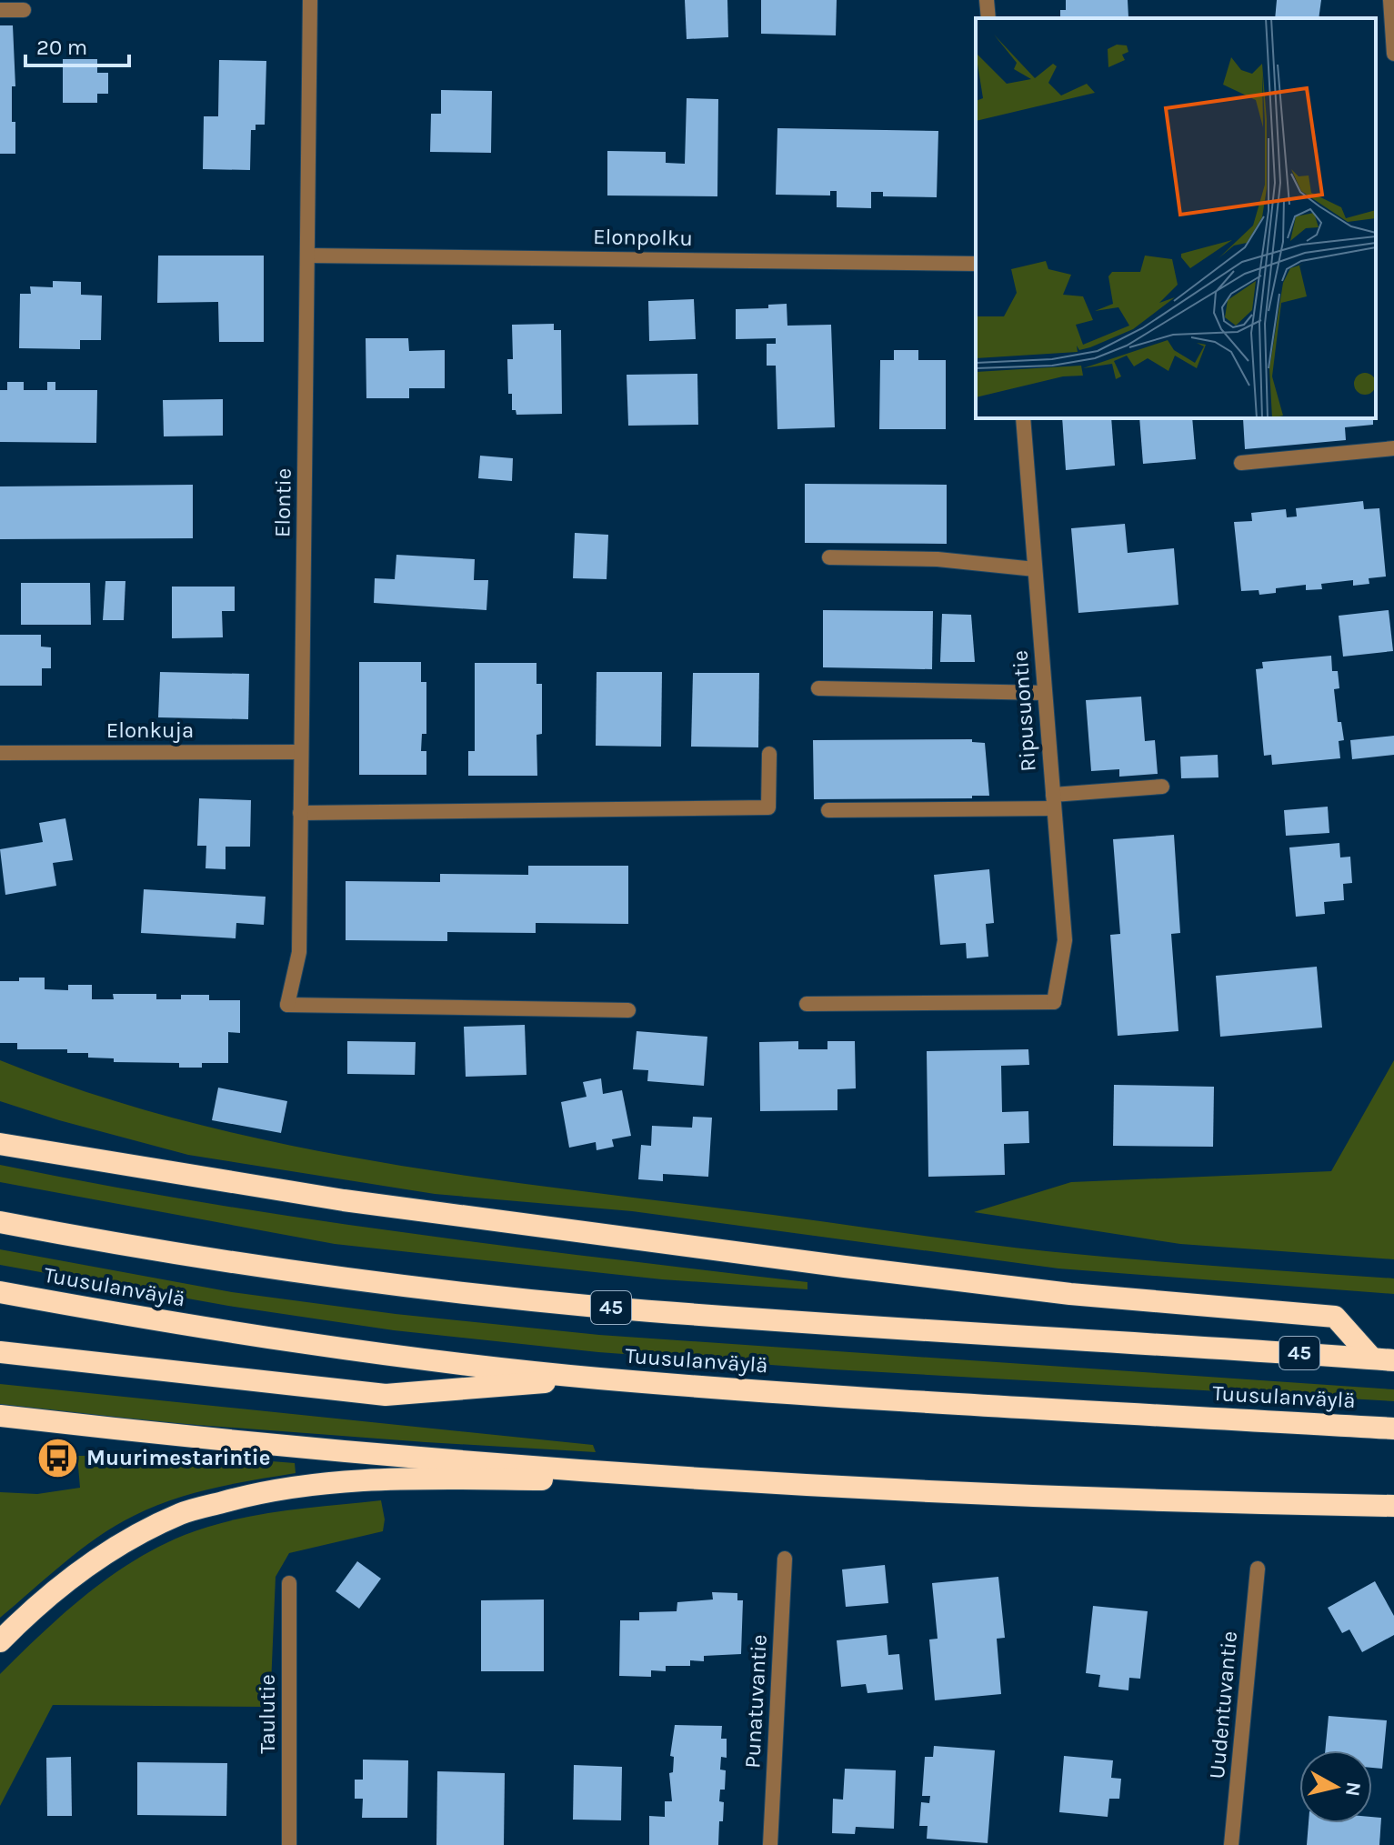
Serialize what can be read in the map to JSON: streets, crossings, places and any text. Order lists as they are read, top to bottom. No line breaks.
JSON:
{"streets":{"highway":["Tuusulanväylä","45"],"street":["Elonpolku","Elontie","Ripusuontie","Elonkuja","Punatuvantie","Uudentuvantie","Taulutie"]},"crossings":[["Elonpolku","Elontie"],["Elontie","Elonkuja"]],"places":{"bus stop":["Muurimestarintie"]},"scale_bar":"20 m","north":"right"}
